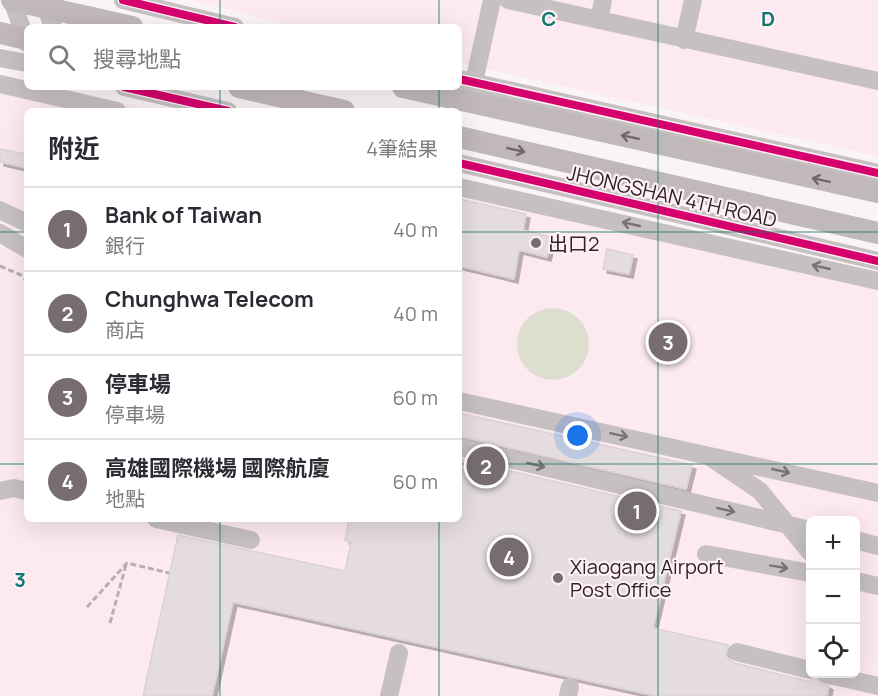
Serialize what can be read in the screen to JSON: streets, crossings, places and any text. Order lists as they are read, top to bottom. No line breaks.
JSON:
{"streets":{"main road":["JHONGSHAN 4TH ROAD"]},"places":["出口2","Xiaogang Airport Post Office"],"page":{"search":"搜尋地點","heading":["附近","4筆結果"],"list":[{"mark":"1","name":"Bank of Taiwan","note":"銀行","value":"40 m"},{"mark":"2","name":"Chunghwa Telecom","note":"商店","value":"40 m"},{"mark":"3","name":"停車場","note":"停車場","value":"60 m"},{"mark":"4","name":"高雄國際機場 國際航廈","note":"地點","value":"60 m"}],"pins":["3","2","1","4"],"map_buttons":["+","−"]},"grid":{"columns":["C","D"],"rows":["3"]}}
